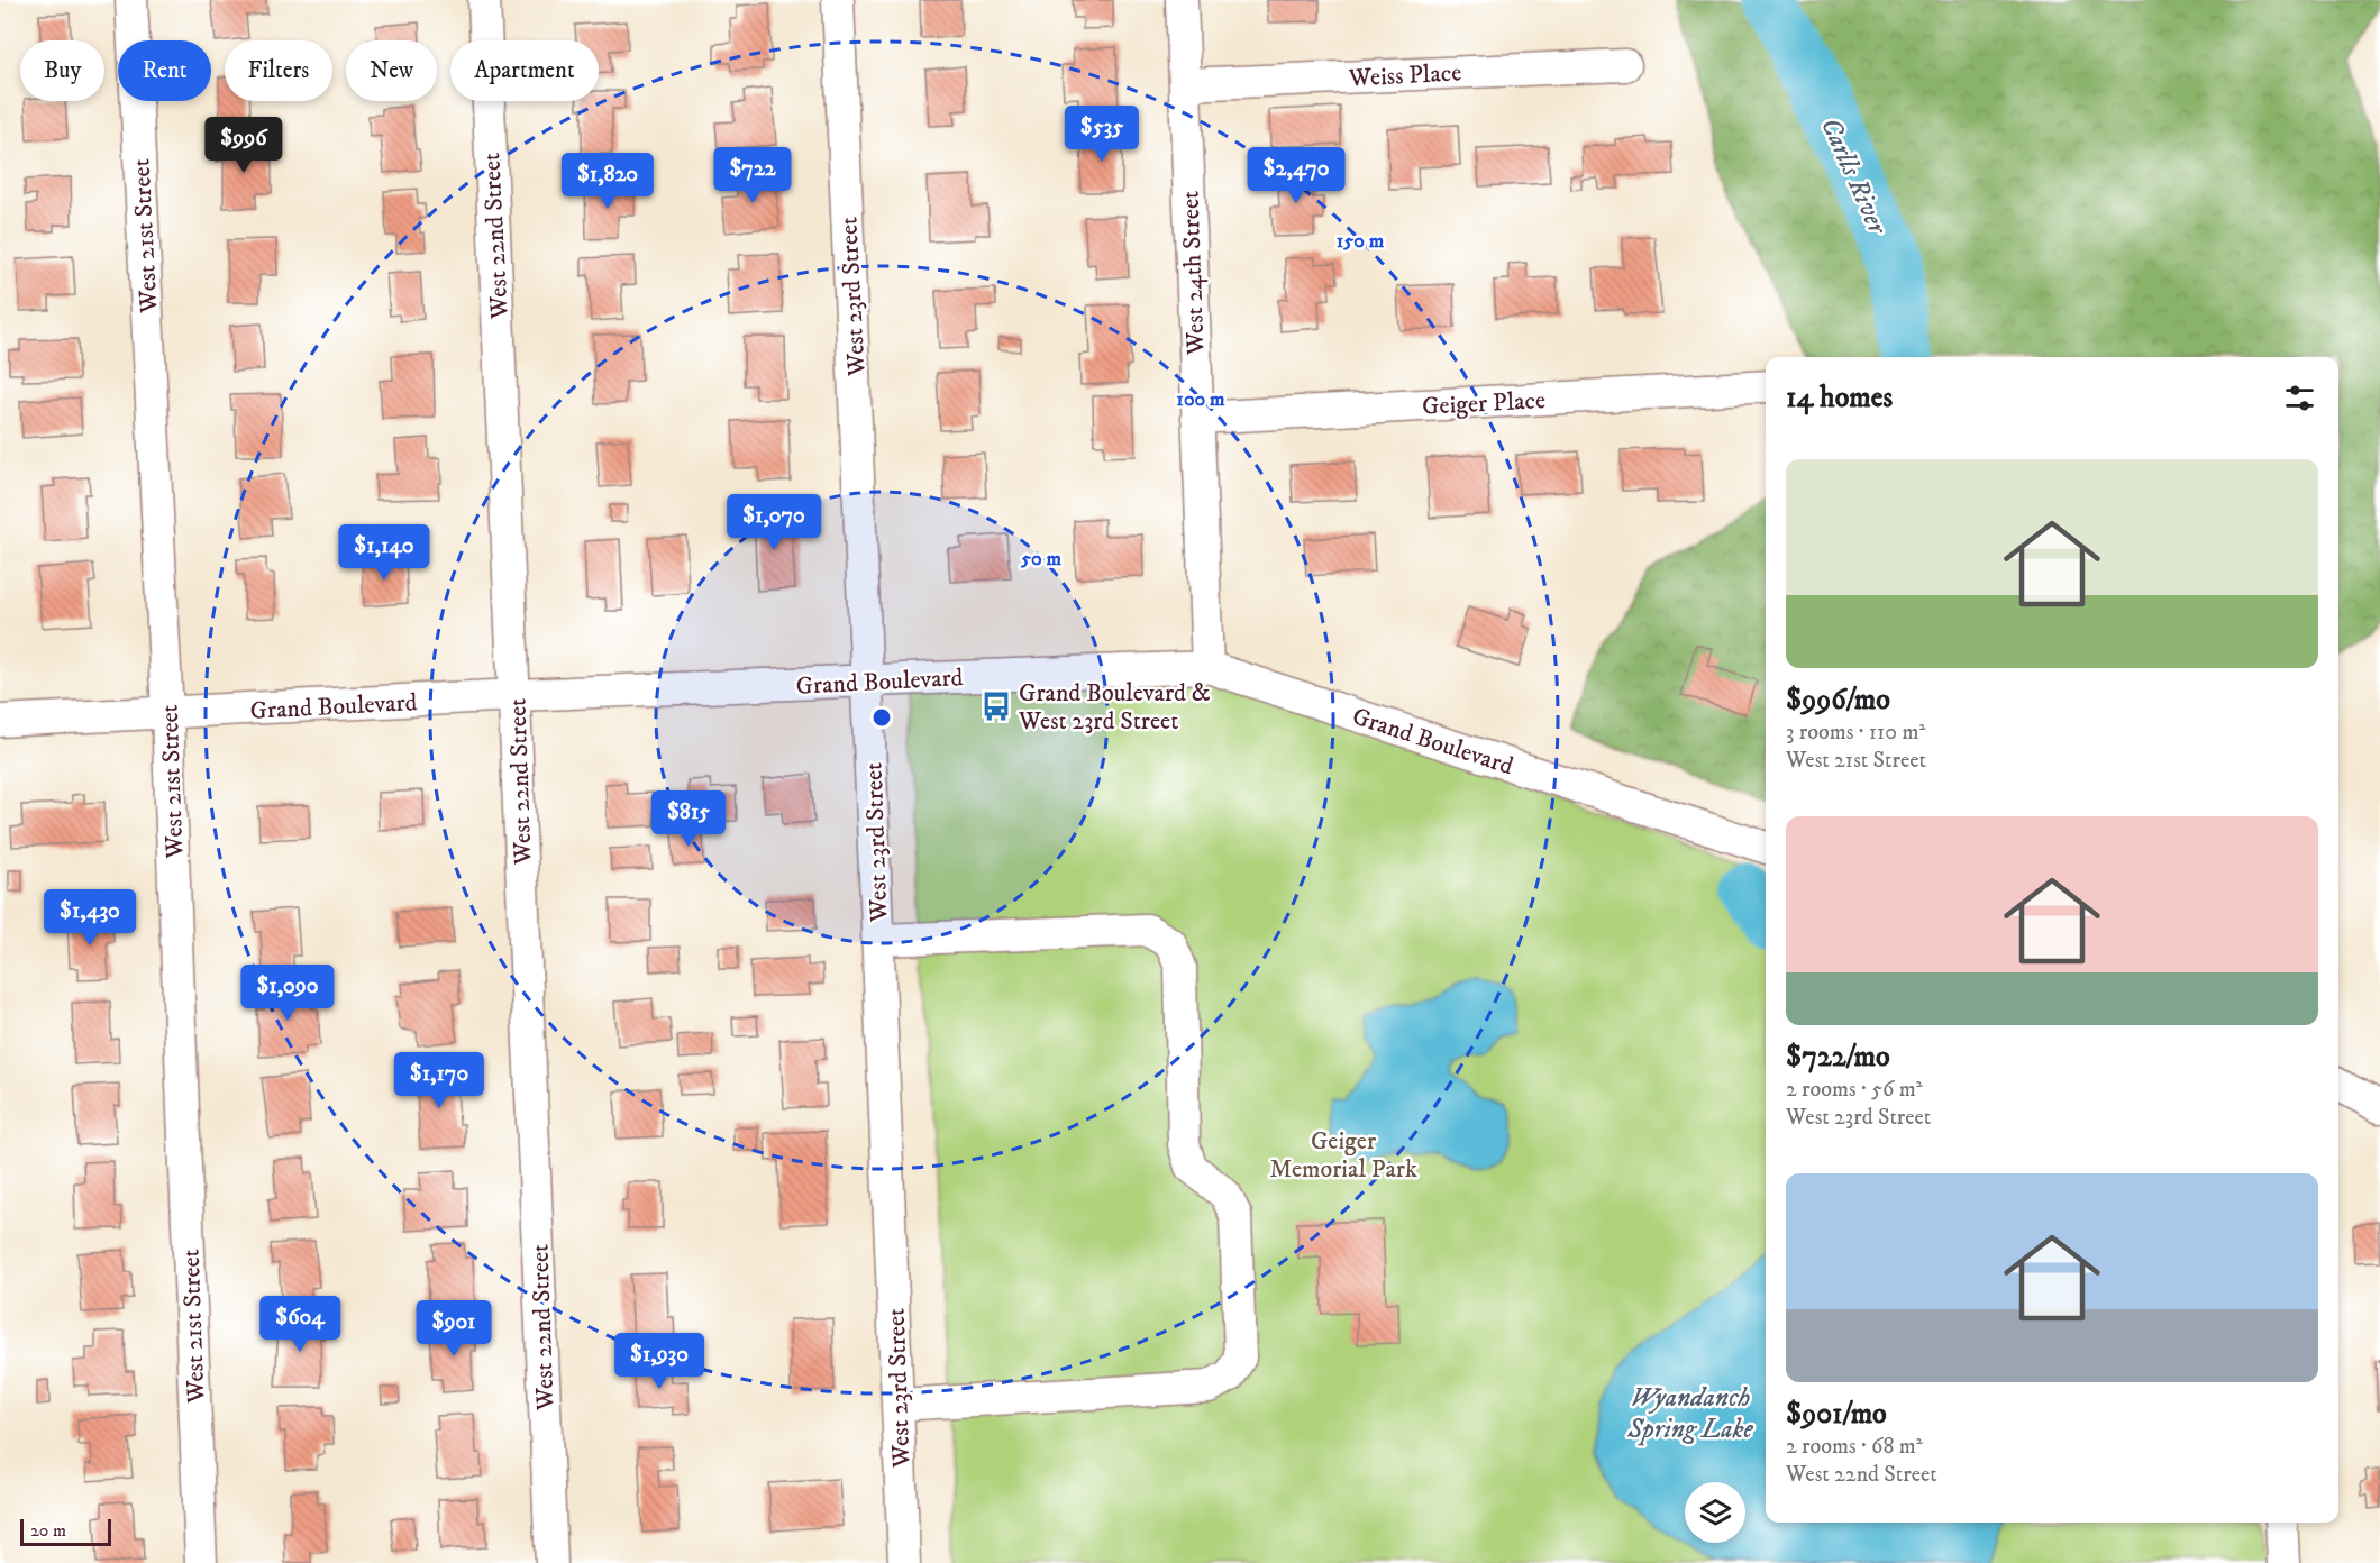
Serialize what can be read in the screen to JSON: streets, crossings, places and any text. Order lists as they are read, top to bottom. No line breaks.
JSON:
{"streets":{"street":["Weiss Place","West 21st Street","West 22nd Street","West 24th Street","West 23rd Street","Geiger Place","Grand Boulevard"]},"crossings":[["Weiss Place","West 24th Street"],["West 21st Street","Grand Boulevard"],["West 22nd Street","Grand Boulevard"],["West 24th Street","Geiger Place"],["West 24th Street","Grand Boulevard"],["West 23rd Street","Grand Boulevard"]],"water":["Carlls River","Wyandanch Spring Lake"],"parks":["Geiger Memorial Park"],"places":{"bus stop":["Grand Boulevard & West 23rd Street"]},"scale_bar":"20 m","page":{"chip":["Buy","Rent","Filters","New","Apartment"],"price":["$535","$996","$722","$2,470","$1,820","$1,070","$1,140","$815","$1,430","$1,090","$1,170","$604","$901","$1,930"],"heading":"14 homes","list":[{"name":"$996/mo","note":"3 rooms · 110 m² · West 21st Street"},{"name":"$722/mo","note":"2 rooms · 56 m² · West 23rd Street"},{"name":"$901/mo","note":"2 rooms · 68 m² · West 22nd Street"}],"scale":"20 m"},"rings":["150 m","100 m","50 m"]}
